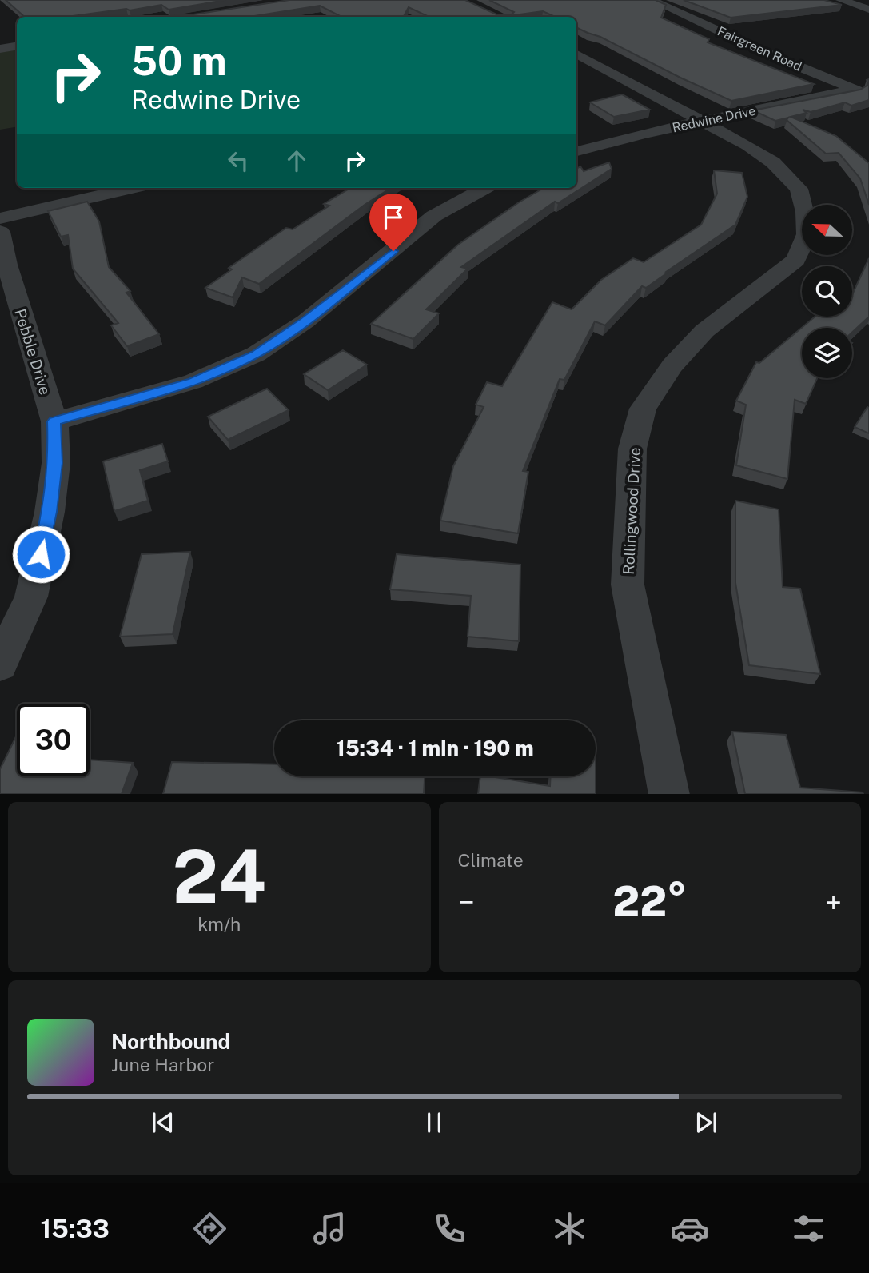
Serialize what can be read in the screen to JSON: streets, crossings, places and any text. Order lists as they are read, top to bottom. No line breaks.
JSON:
{"streets":{"street":["Fairgreen Road","Redwine Drive","Pebble Drive","Rollingwood Drive"]},"crossings":[["Fairgreen Road","Redwine Drive"],["Redwine Drive","Rollingwood Drive"]],"north":"left","page":{"turn":["50 m","Redwine Drive"],"limit":"30","trip":"15:34 · 1 min · 190 m","tile":[["24","km/h"],"Climate"],"heat":["−","22°","+"],"song":["Northbound","June Harbor"],"tabs":"15:33"}}
